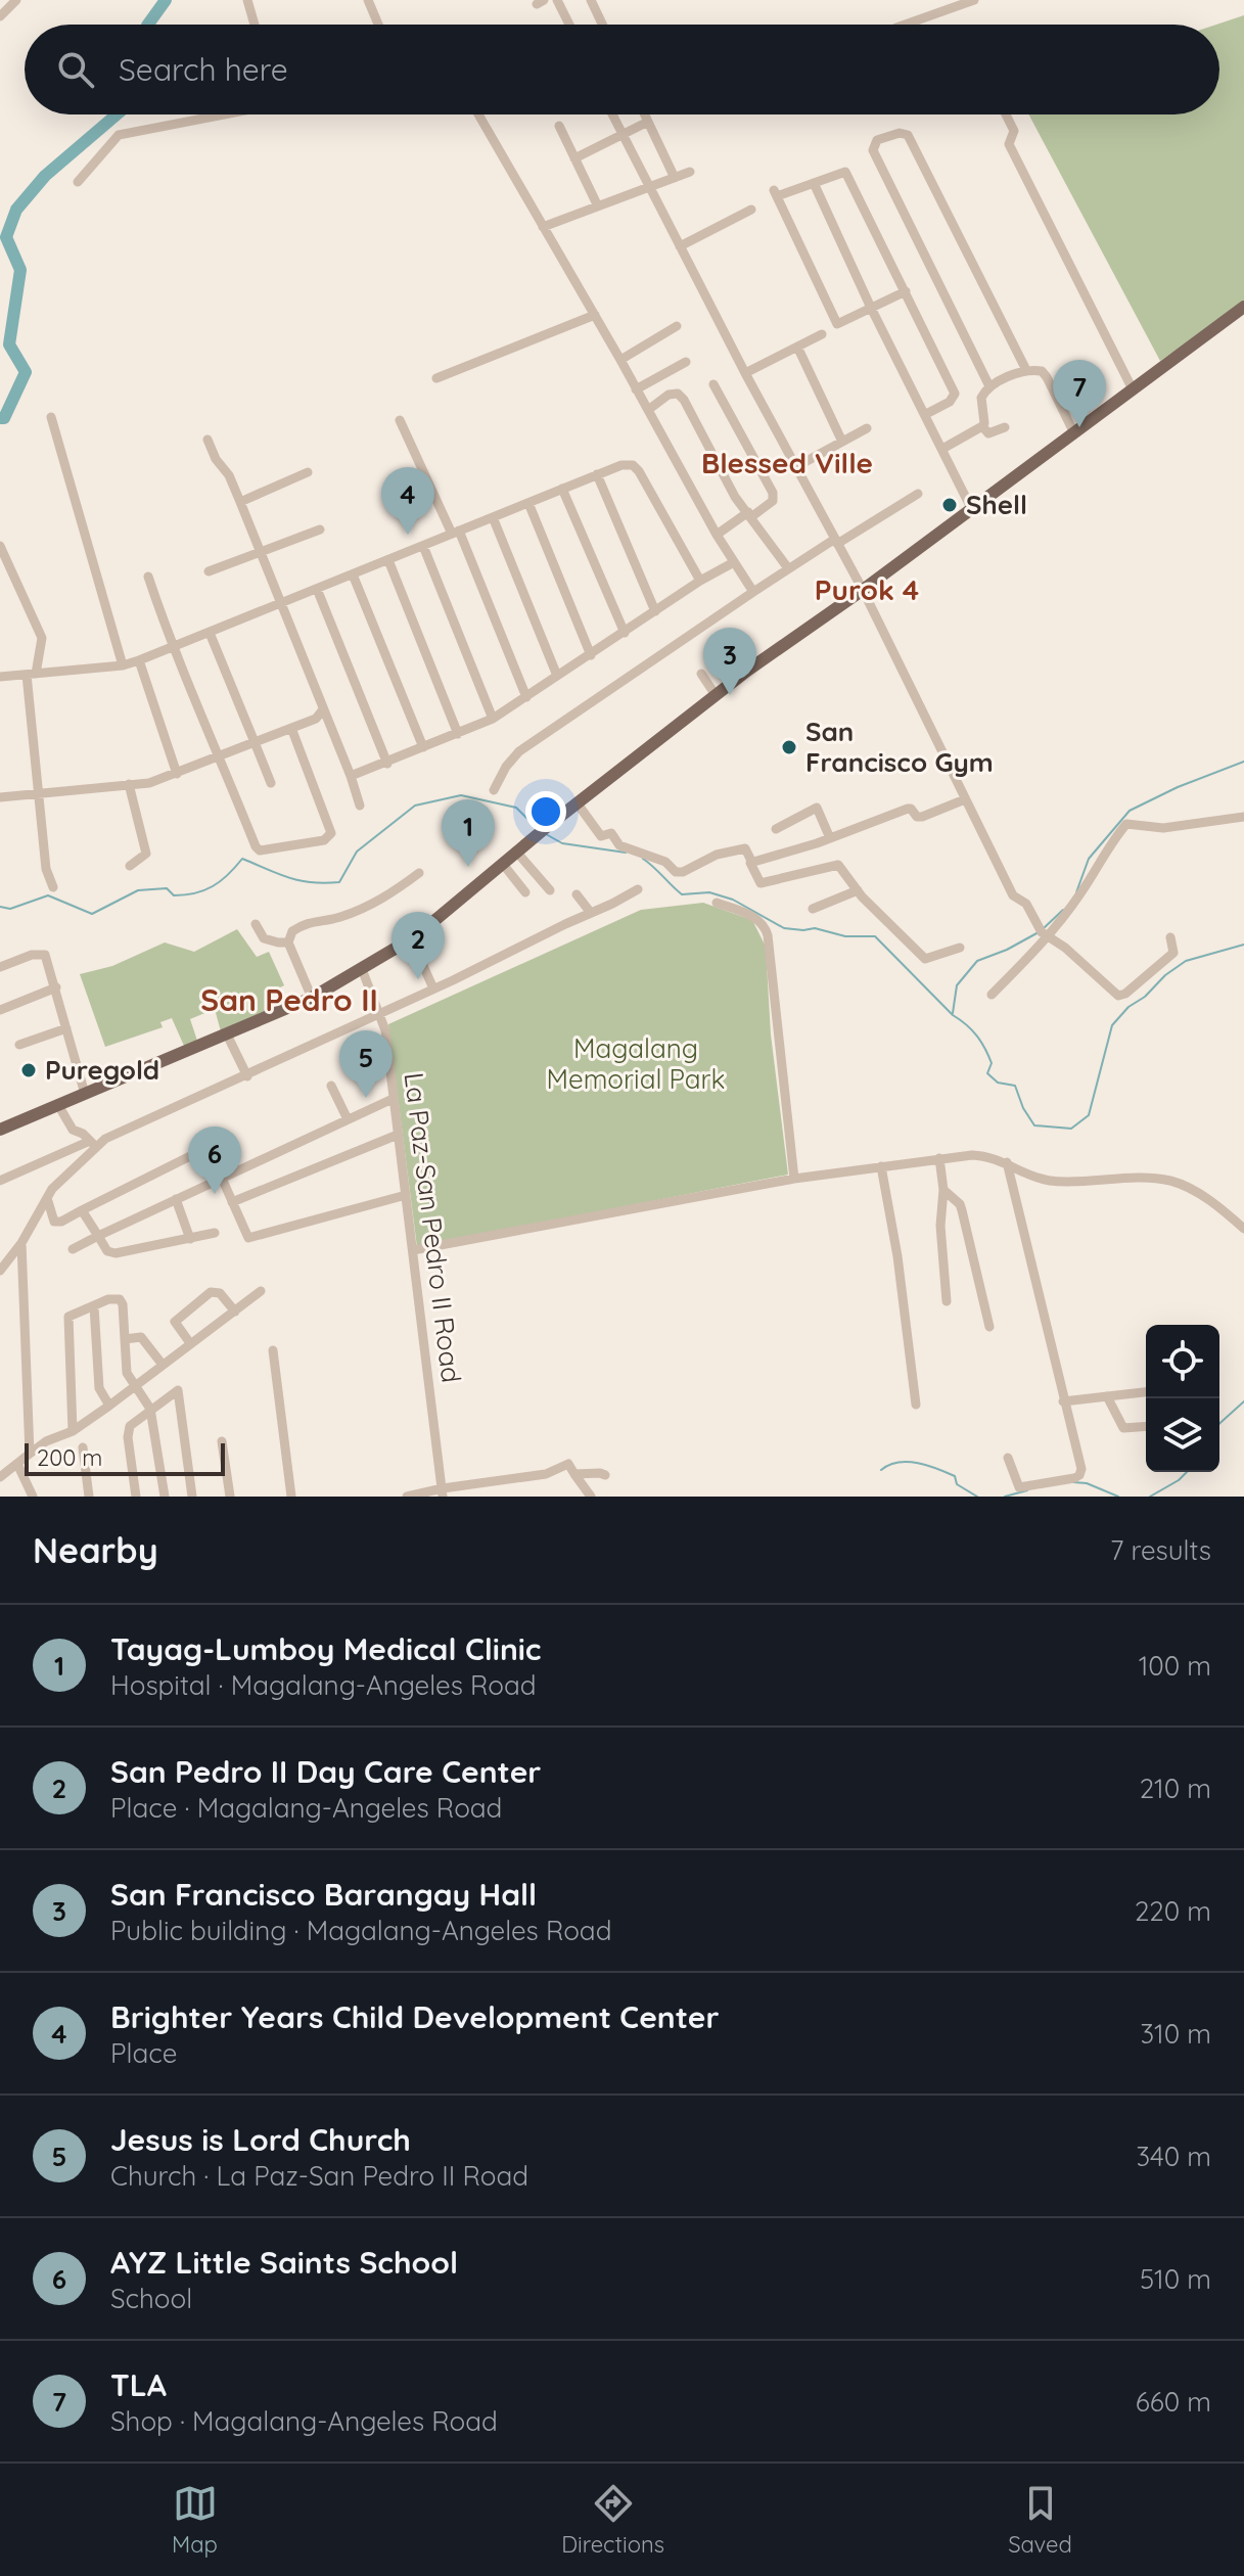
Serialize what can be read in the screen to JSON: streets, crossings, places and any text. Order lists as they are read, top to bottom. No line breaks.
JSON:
{"streets":{"street":["La Paz-San Pedro II Road"]},"districts":["Blessed Ville","Purok 4","San Pedro II"],"parks":["Magalang Memorial Park"],"places":["Shell","San Francisco Gym","Puregold"],"scale_bar":"200 m","page":{"search":"Search here","pins":["7","4","3","1","2","5","6"],"scale":"200 m","heading":["Nearby","7 results"],"list":[{"mark":"1","name":"Tayag-Lumboy Medical Clinic","note":"Hospital · Magalang-Angeles Road","value":"100 m"},{"mark":"2","name":"San Pedro II Day Care Center","note":"Place · Magalang-Angeles Road","value":"210 m"},{"mark":"3","name":"San Francisco Barangay Hall","note":"Public building · Magalang-Angeles Road","value":"220 m"},{"mark":"4","name":"Brighter Years Child Development Center","note":"Place","value":"310 m"},{"mark":"5","name":"Jesus is Lord Church","note":"Church · La Paz-San Pedro II Road","value":"340 m"},{"mark":"6","name":"AYZ Little Saints School","note":"School","value":"510 m"},{"mark":"7","name":"TLA","note":"Shop · Magalang-Angeles Road","value":"660 m"}],"nav":["Map","Directions","Saved"]}}
